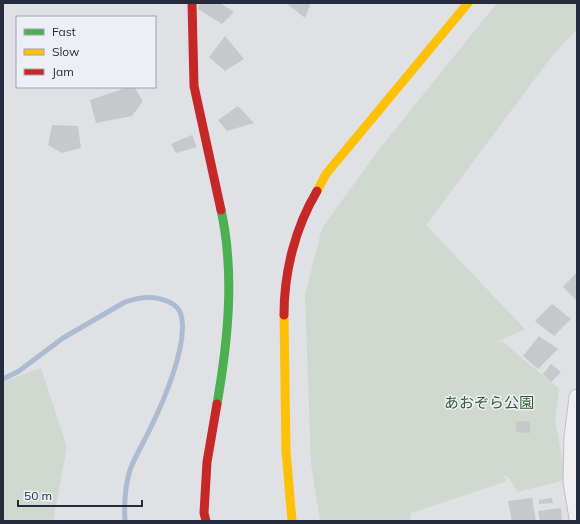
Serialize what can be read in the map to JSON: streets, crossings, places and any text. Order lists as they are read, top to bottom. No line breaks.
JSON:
{"parks":["あおぞら公園"],"legend":["Fast","Slow","Jam"],"scale_bar":"50 m"}
